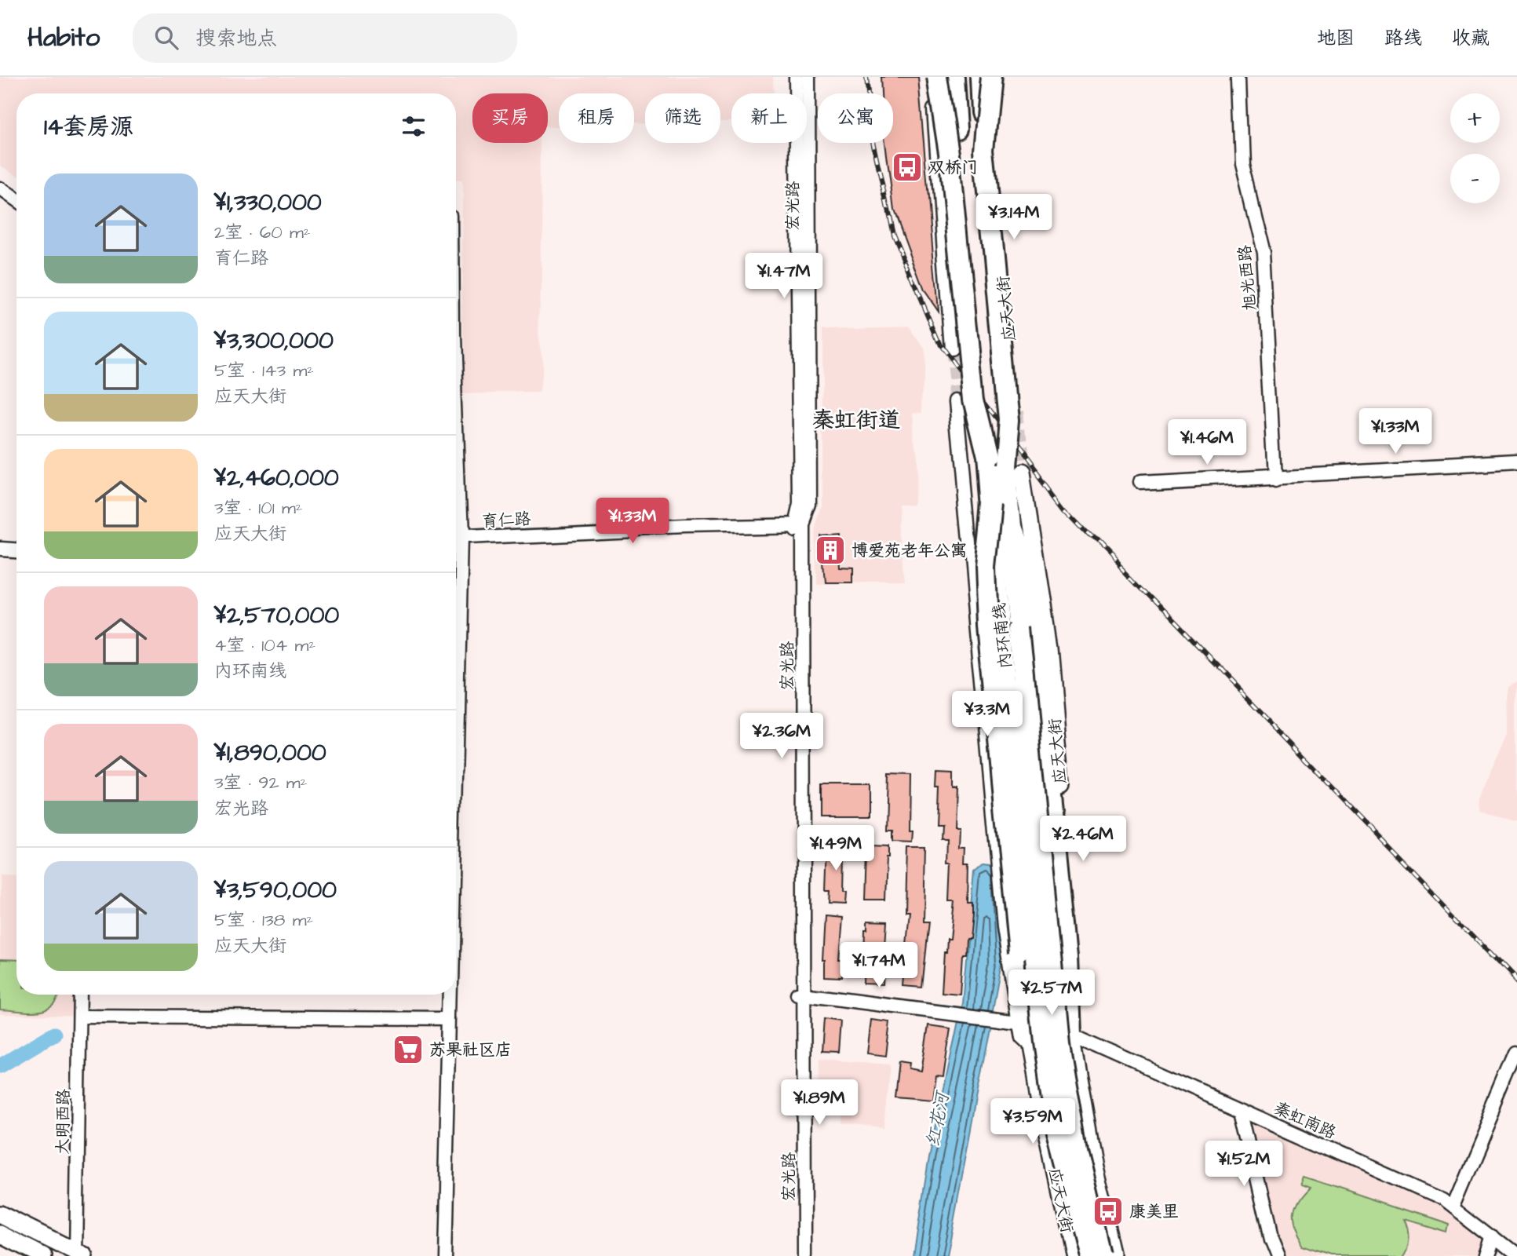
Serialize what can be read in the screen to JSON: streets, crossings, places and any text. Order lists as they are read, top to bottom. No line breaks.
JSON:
{"streets":{"highway":["内环南线"],"main road":["应天大街"],"street":["宏光路","旭光西路","育仁路","秦虹南路","大明西路"]},"crossings":[["宏光路","育仁路"],["应天大街","内环南线"],["应天大街","秦虹南路"]],"districts":["秦虹街道"],"water":["红花河"],"places":{"bus stop":["双桥门","康美里"],"building":["博爱苑老年公寓"],"supermarket":["苏果社区店"]},"page":{"header":"Habito","search":"搜索地点","nav":["地图","路线","收藏"],"map_buttons":["+","−"],"chip":["买房","租房","筛选","新上","公寓"],"heading":"14套房源","list":[{"name":"¥1,330,000","note":"2室 · 60 m² · 育仁路"},{"name":"¥3,300,000","note":"5室 · 143 m² · 应天大街"},{"name":"¥2,460,000","note":"3室 · 101 m² · 应天大街"},{"name":"¥2,570,000","note":"4室 · 104 m² · 内环南线"},{"name":"¥1,890,000","note":"3室 · 92 m² · 宏光路"},{"name":"¥3,590,000","note":"5室 · 138 m² · 应天大街"}],"price":["¥3.14M","¥1.47M","¥1.33M","¥1.46M","¥1.33M","¥3.3M","¥2.36M","¥2.46M","¥1.49M","¥1.74M","¥2.57M","¥1.89M","¥3.59M","¥1.52M"]}}
